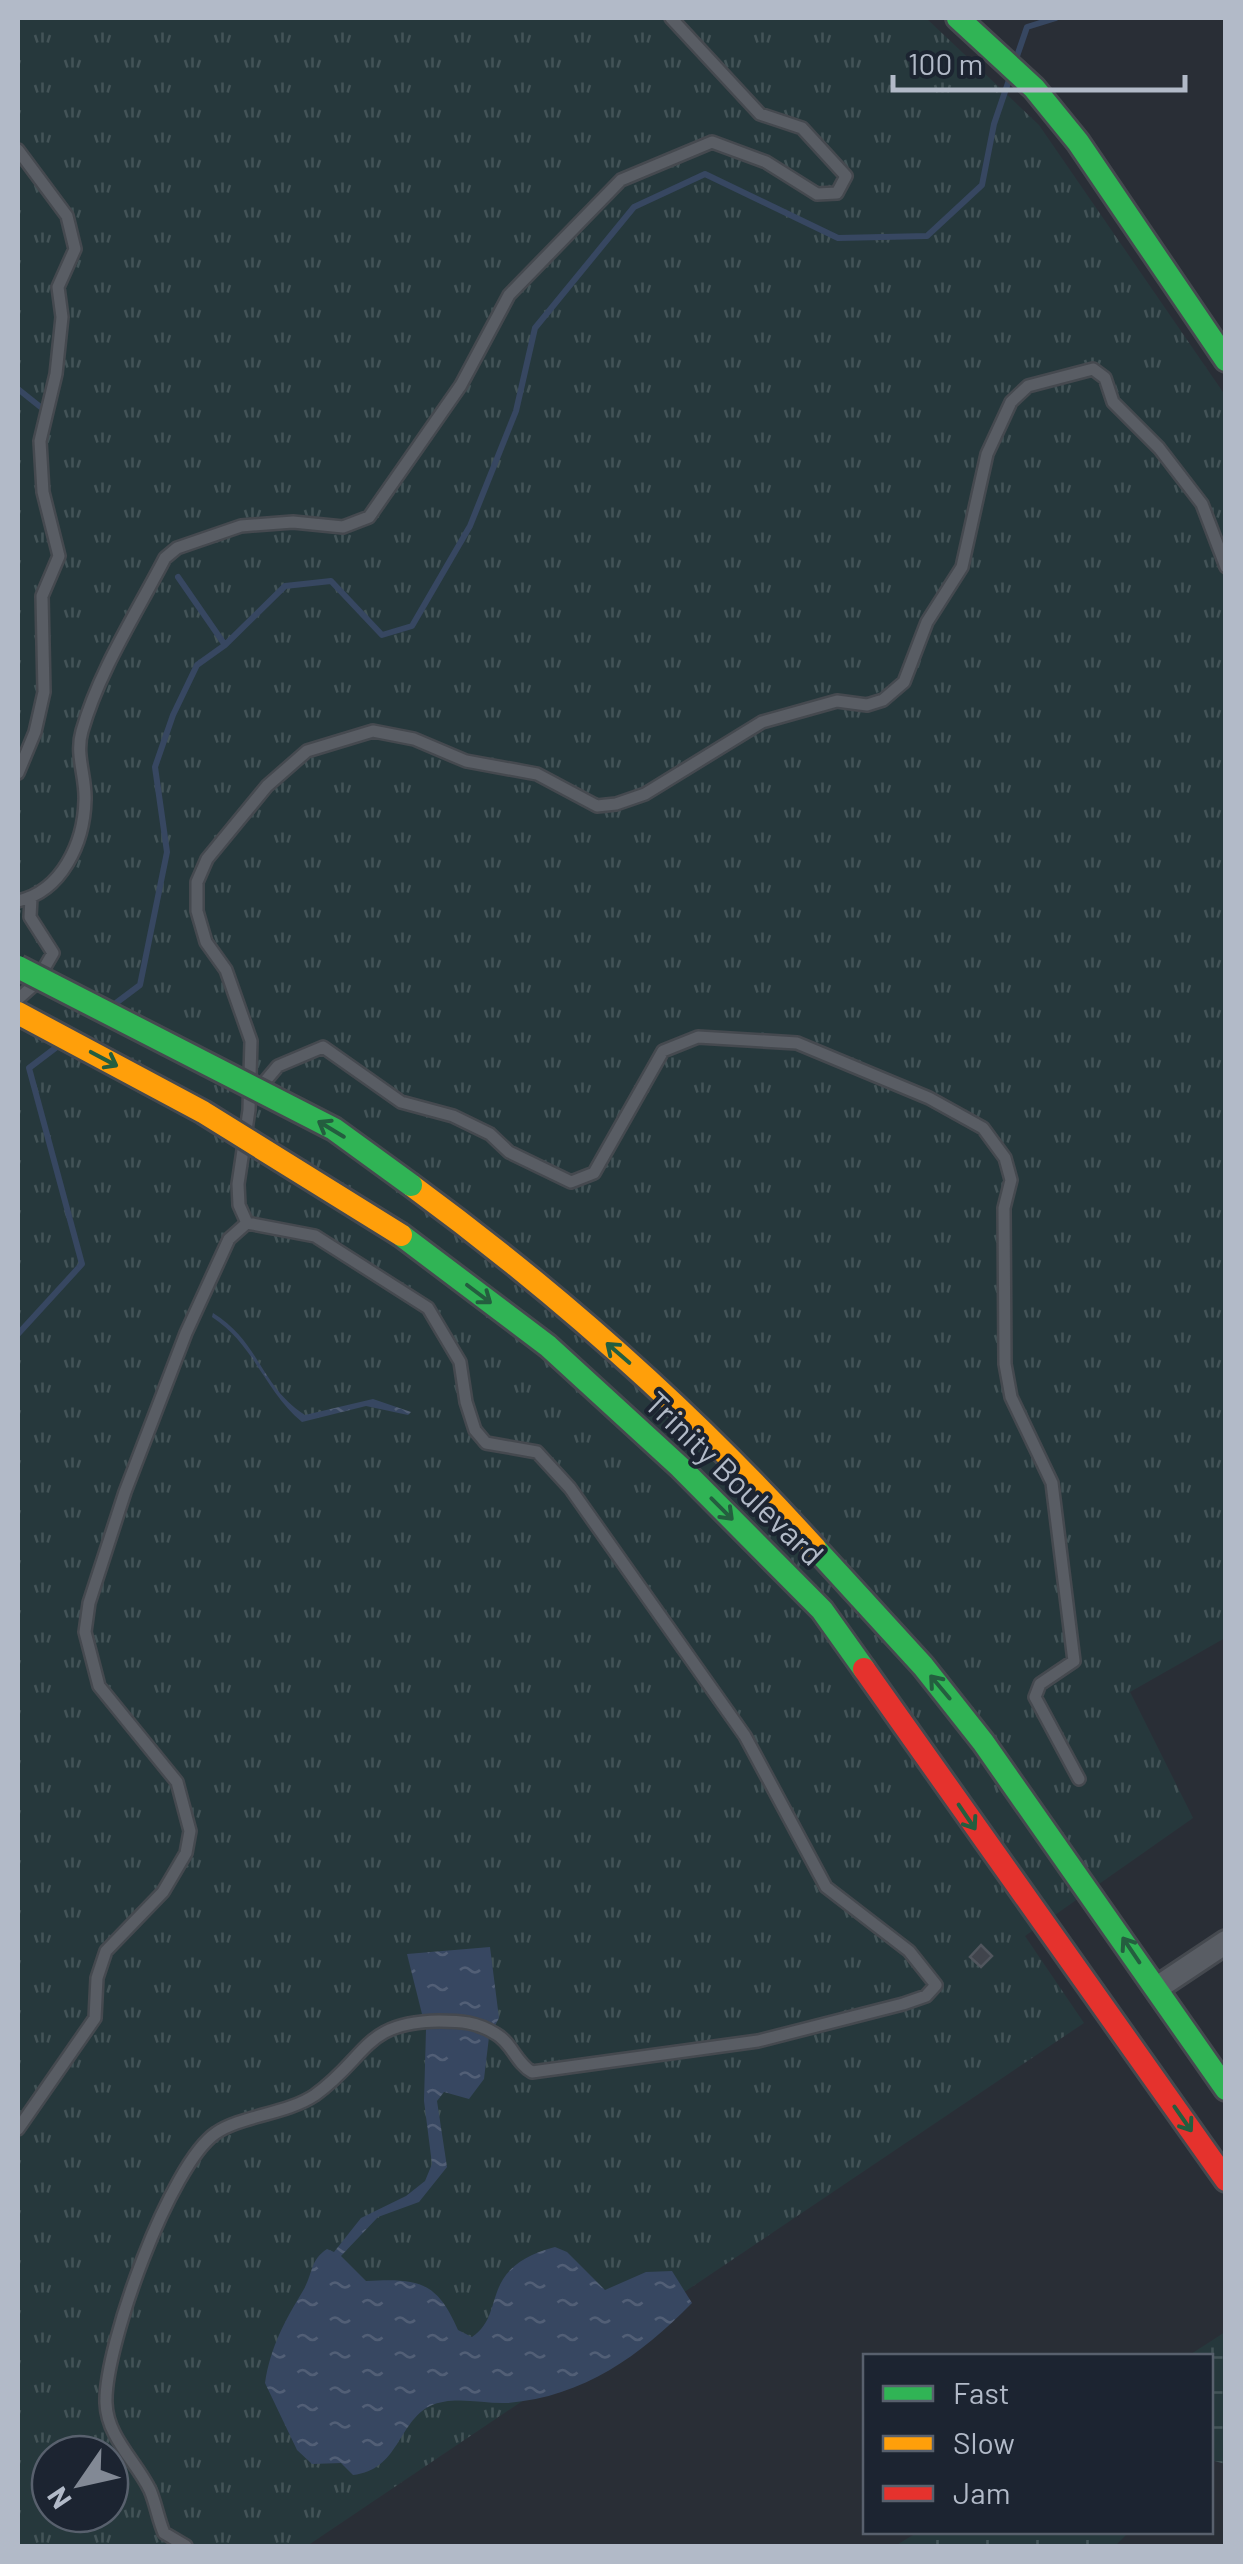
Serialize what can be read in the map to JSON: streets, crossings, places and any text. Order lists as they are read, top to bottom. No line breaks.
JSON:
{"streets":{"main road":["Trinity Boulevard"]},"legend":["Fast","Slow","Jam"],"scale_bar":"100 m","north":"bottom left"}
